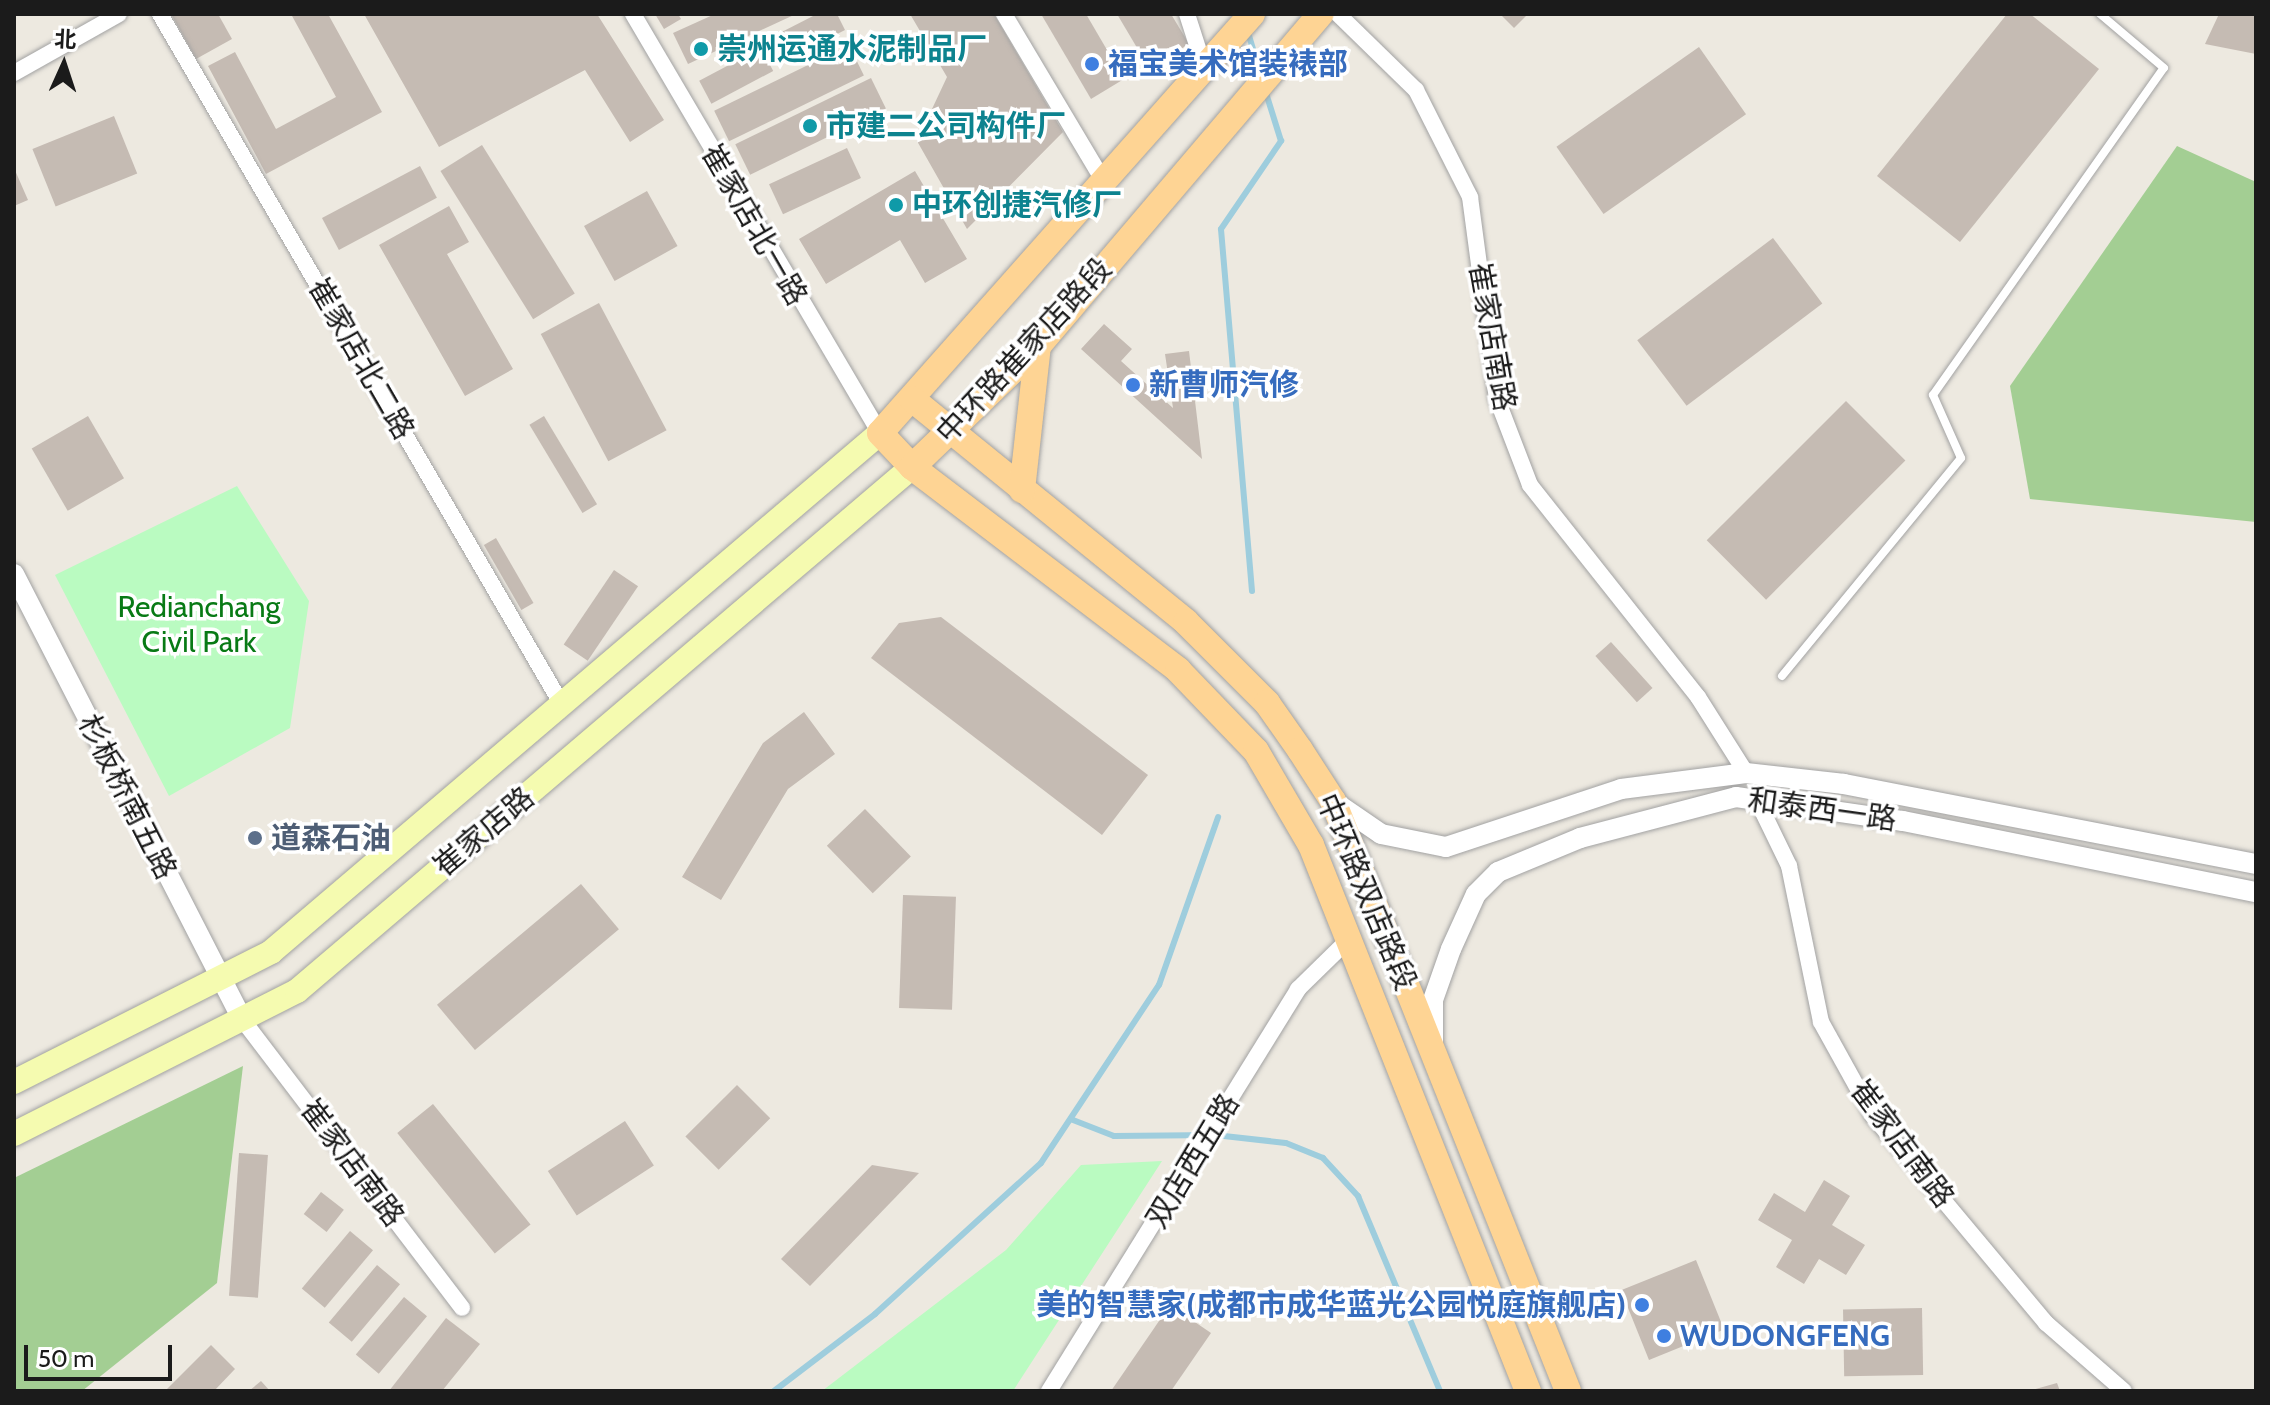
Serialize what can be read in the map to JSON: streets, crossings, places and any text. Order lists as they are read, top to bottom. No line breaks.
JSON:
{"streets":{"main road":["中环路崔家店路段","崔家店路","中环路双店路段"],"street":["崔家店北一路","崔家店南路","崔家店北二路","杉板桥南五路","和泰西一路","双店西五路"]},"crossings":[["崔家店北一路","中环路崔家店路段"],["崔家店北一路","崔家店路"],["崔家店北一路","中环路双店路段"],["崔家店南路","杉板桥南五路"],["崔家店南路","和泰西一路"],["崔家店南路","崔家店路"],["中环路崔家店路段","崔家店路"],["中环路崔家店路段","中环路双店路段"],["崔家店北二路","崔家店路"],["杉板桥南五路","崔家店路"],["和泰西一路","中环路双店路段"],["崔家店路","中环路双店路段"],["中环路双店路段","双店西五路"]],"parks":["Redianchang Civil Park"],"places":["崇州运通水泥制品厂","福宝美术馆装裱部","市建二公司构件厂","中环创捷汽修厂","新曹师汽修","道森石油","美的智慧家(成都市成华蓝光公园悦庭旗舰店)","WUDONGFENG"],"scale_bar":"50 m","north":"top"}
